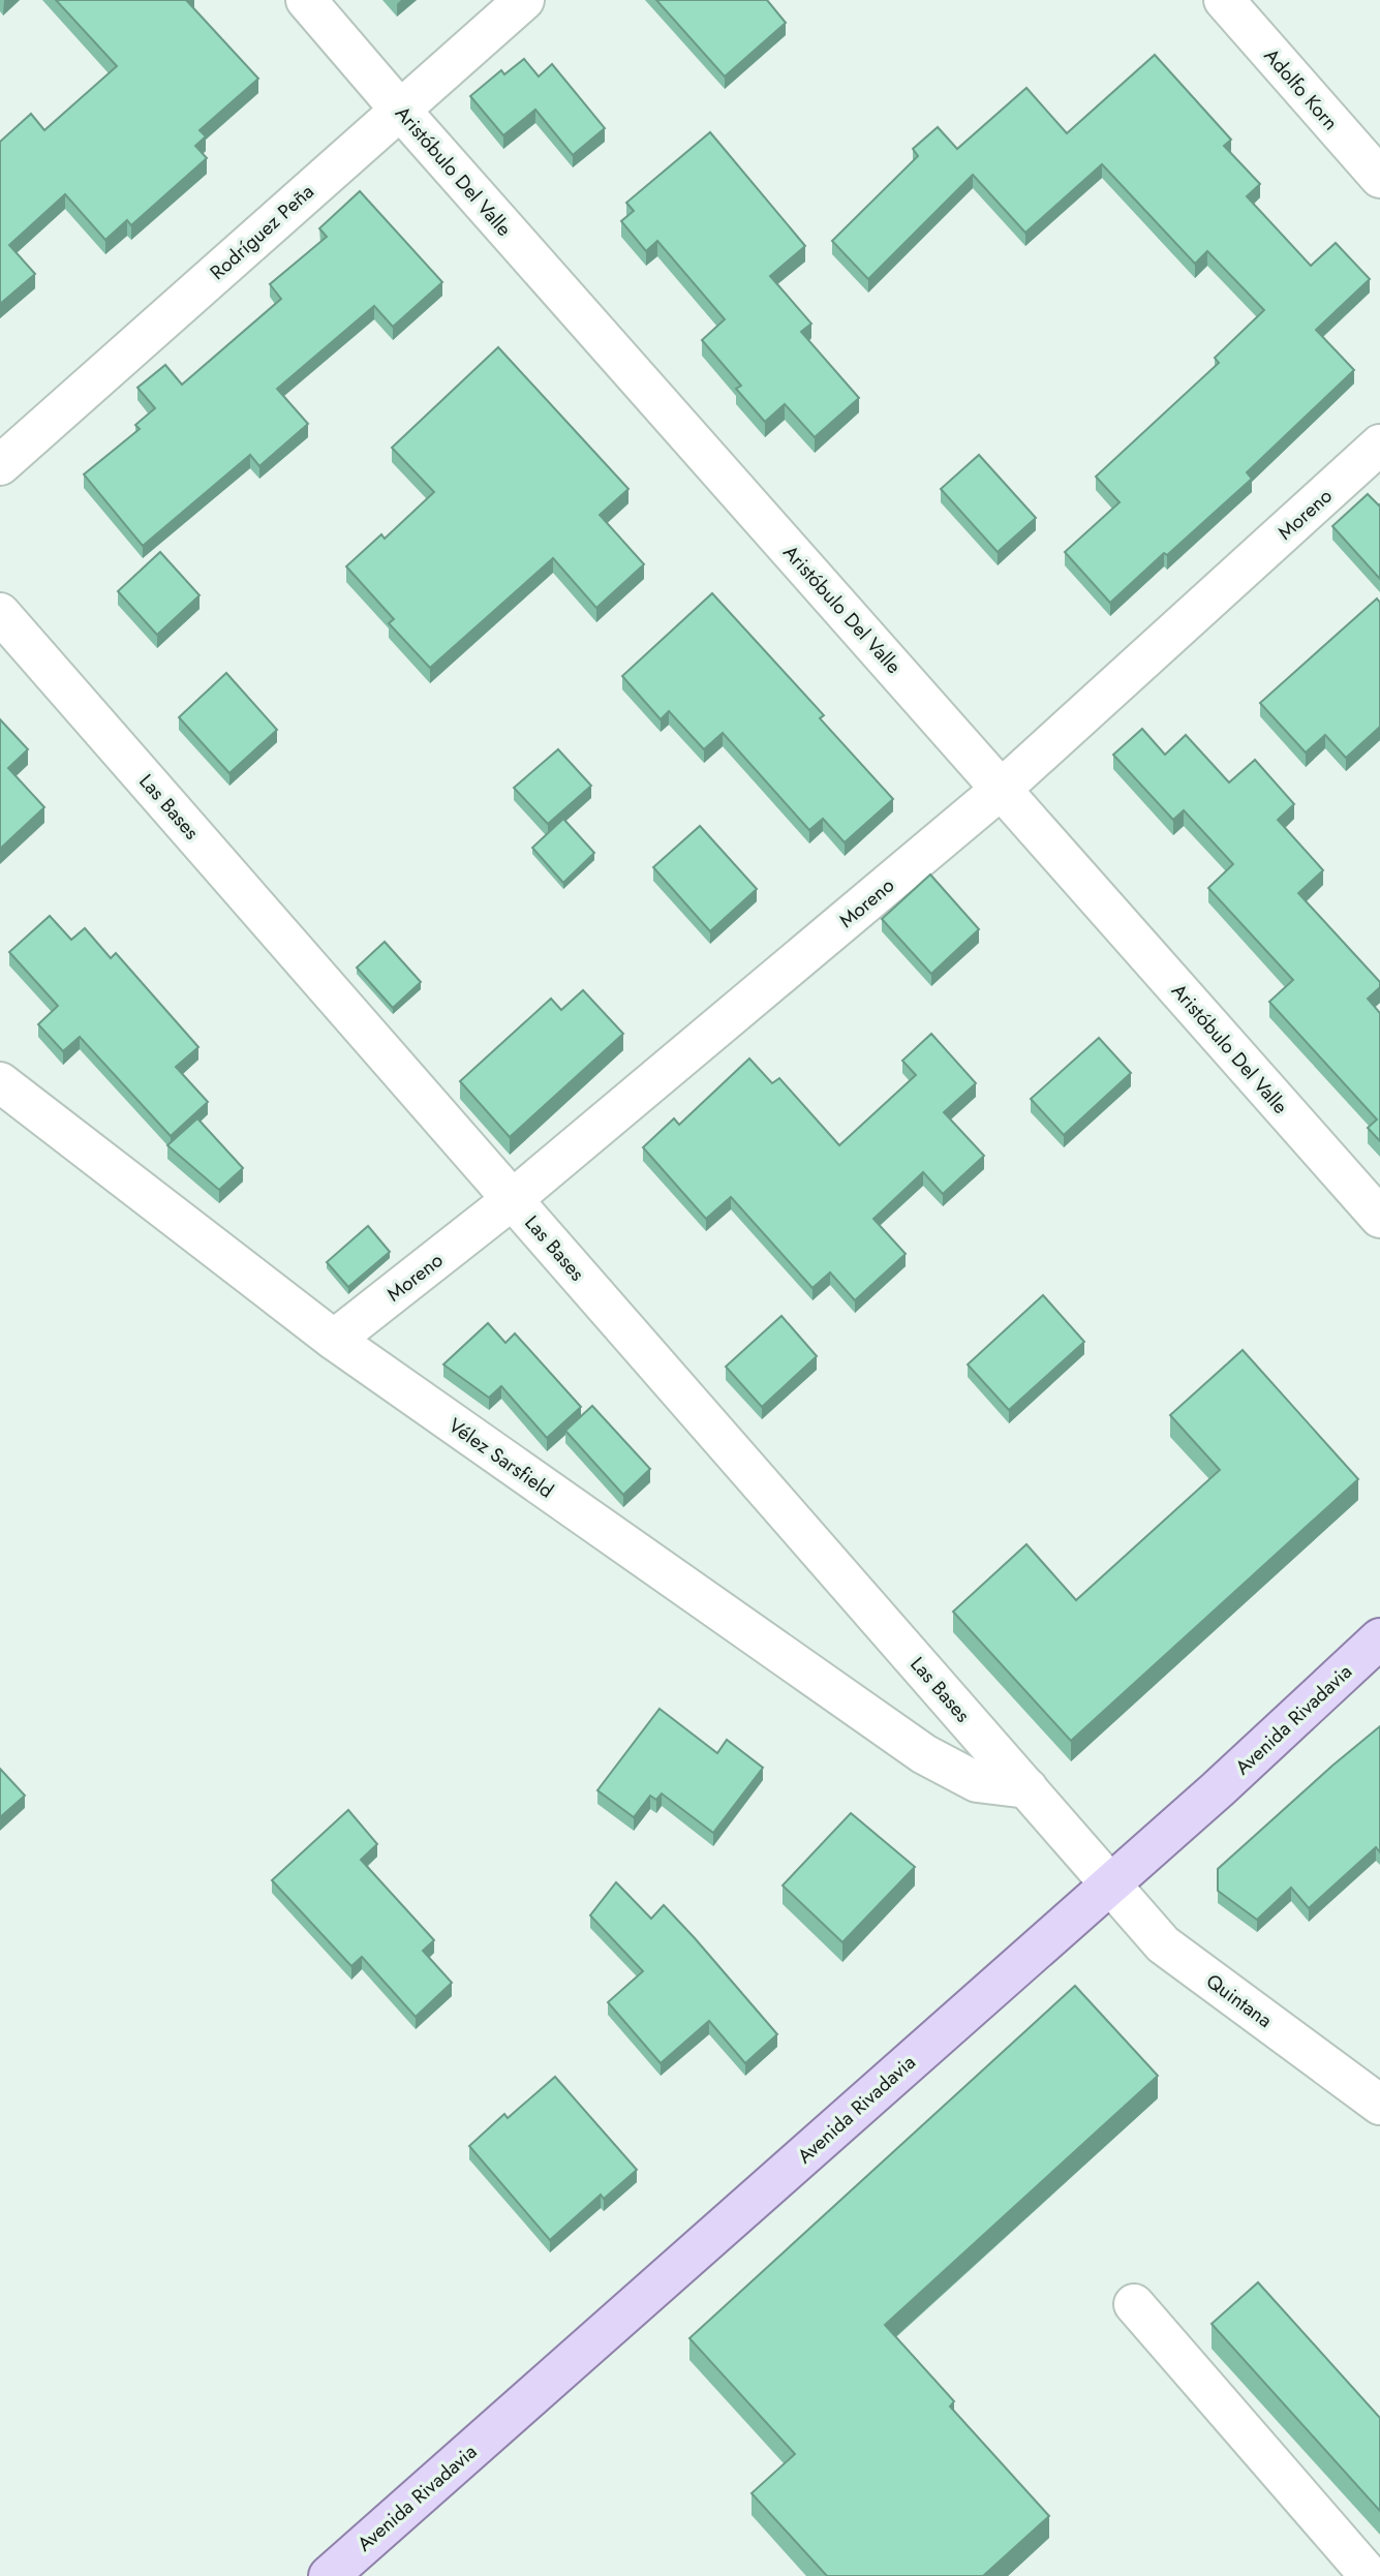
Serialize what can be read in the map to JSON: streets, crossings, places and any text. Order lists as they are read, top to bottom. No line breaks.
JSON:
{"streets":{"main road":["Avenida Rivadavia"],"street":["Adolfo Korn","Aristóbulo Del Valle","Rodríguez Peña","Moreno","Las Bases","Vélez Sarsfield","Quintana"]},"crossings":[["Aristóbulo Del Valle","Rodríguez Peña"],["Aristóbulo Del Valle","Moreno"],["Moreno","Las Bases"],["Moreno","Vélez Sarsfield"],["Las Bases","Vélez Sarsfield"],["Las Bases","Avenida Rivadavia"],["Las Bases","Quintana"],["Avenida Rivadavia","Quintana"]]}
